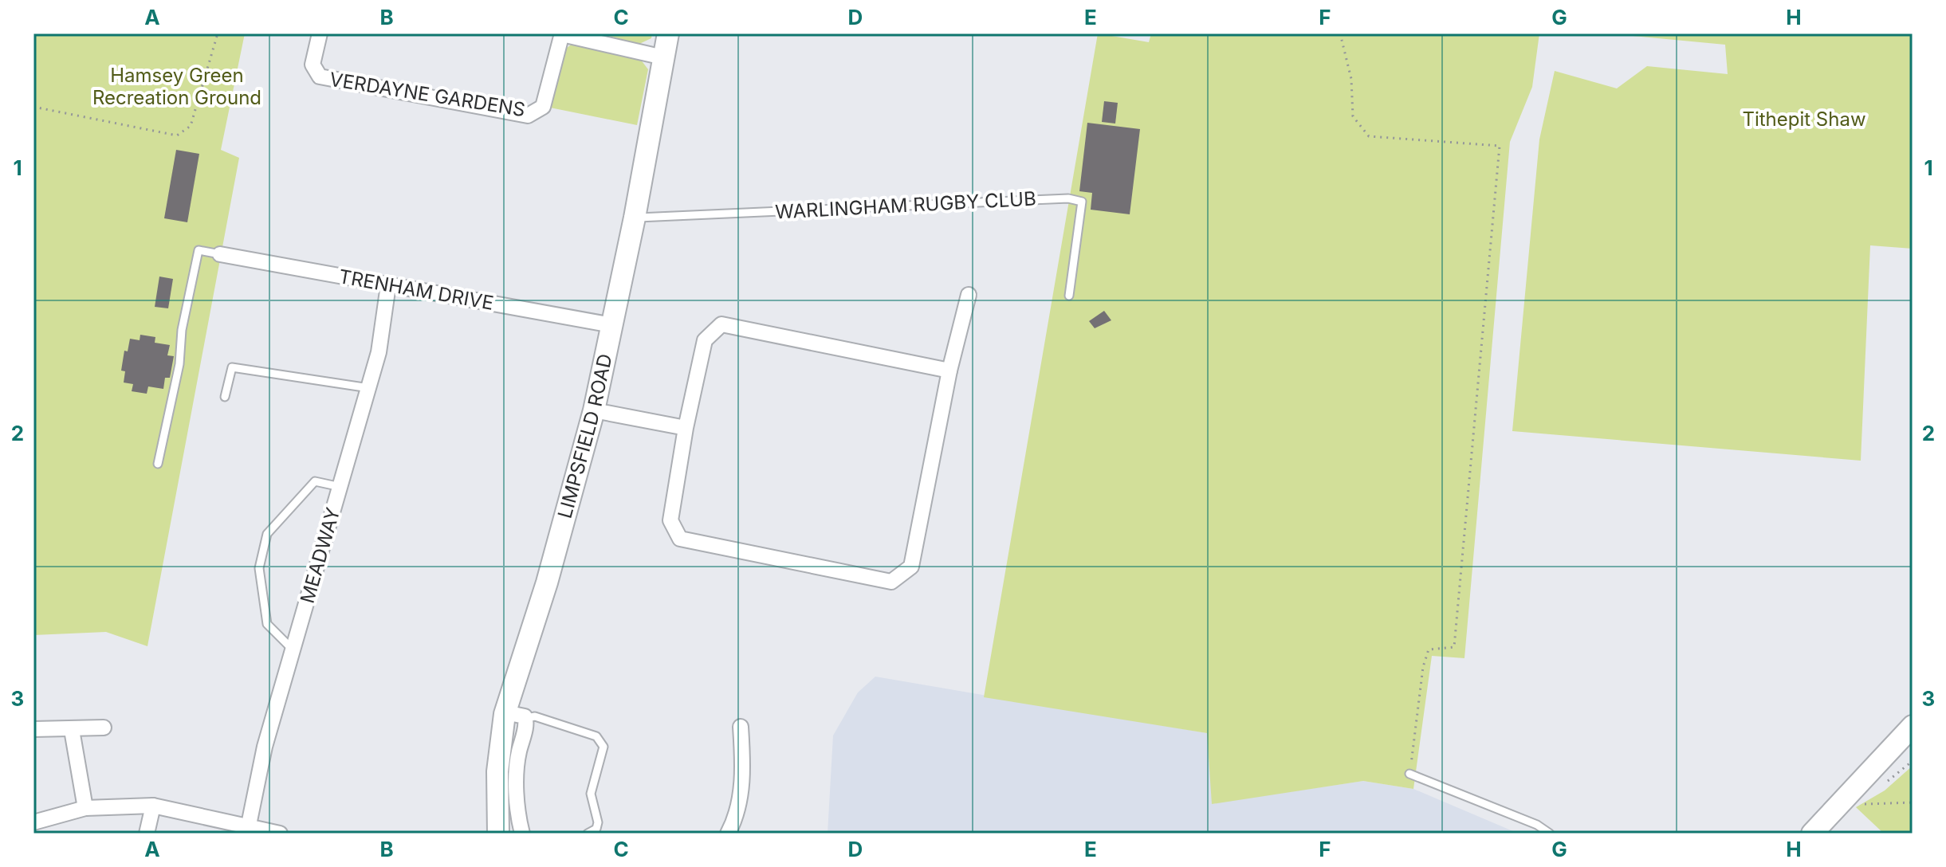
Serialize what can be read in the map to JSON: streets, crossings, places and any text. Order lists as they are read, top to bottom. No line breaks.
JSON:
{"streets":{"main road":["LIMPSFIELD ROAD"],"street":["VERDAYNE GARDENS","TRENHAM DRIVE","MEADWAY"],"lane":["WARLINGHAM RUGBY CLUB"]},"crossings":[["VERDAYNE GARDENS","LIMPSFIELD ROAD"],["WARLINGHAM RUGBY CLUB","LIMPSFIELD ROAD"],["TRENHAM DRIVE","LIMPSFIELD ROAD"],["TRENHAM DRIVE","MEADWAY"]],"parks":["Hamsey Green Recreation Ground","Tithepit Shaw"],"grid":{"columns":["A","B","C","D","E","F","G","H"],"rows":["1","2","3"]}}
